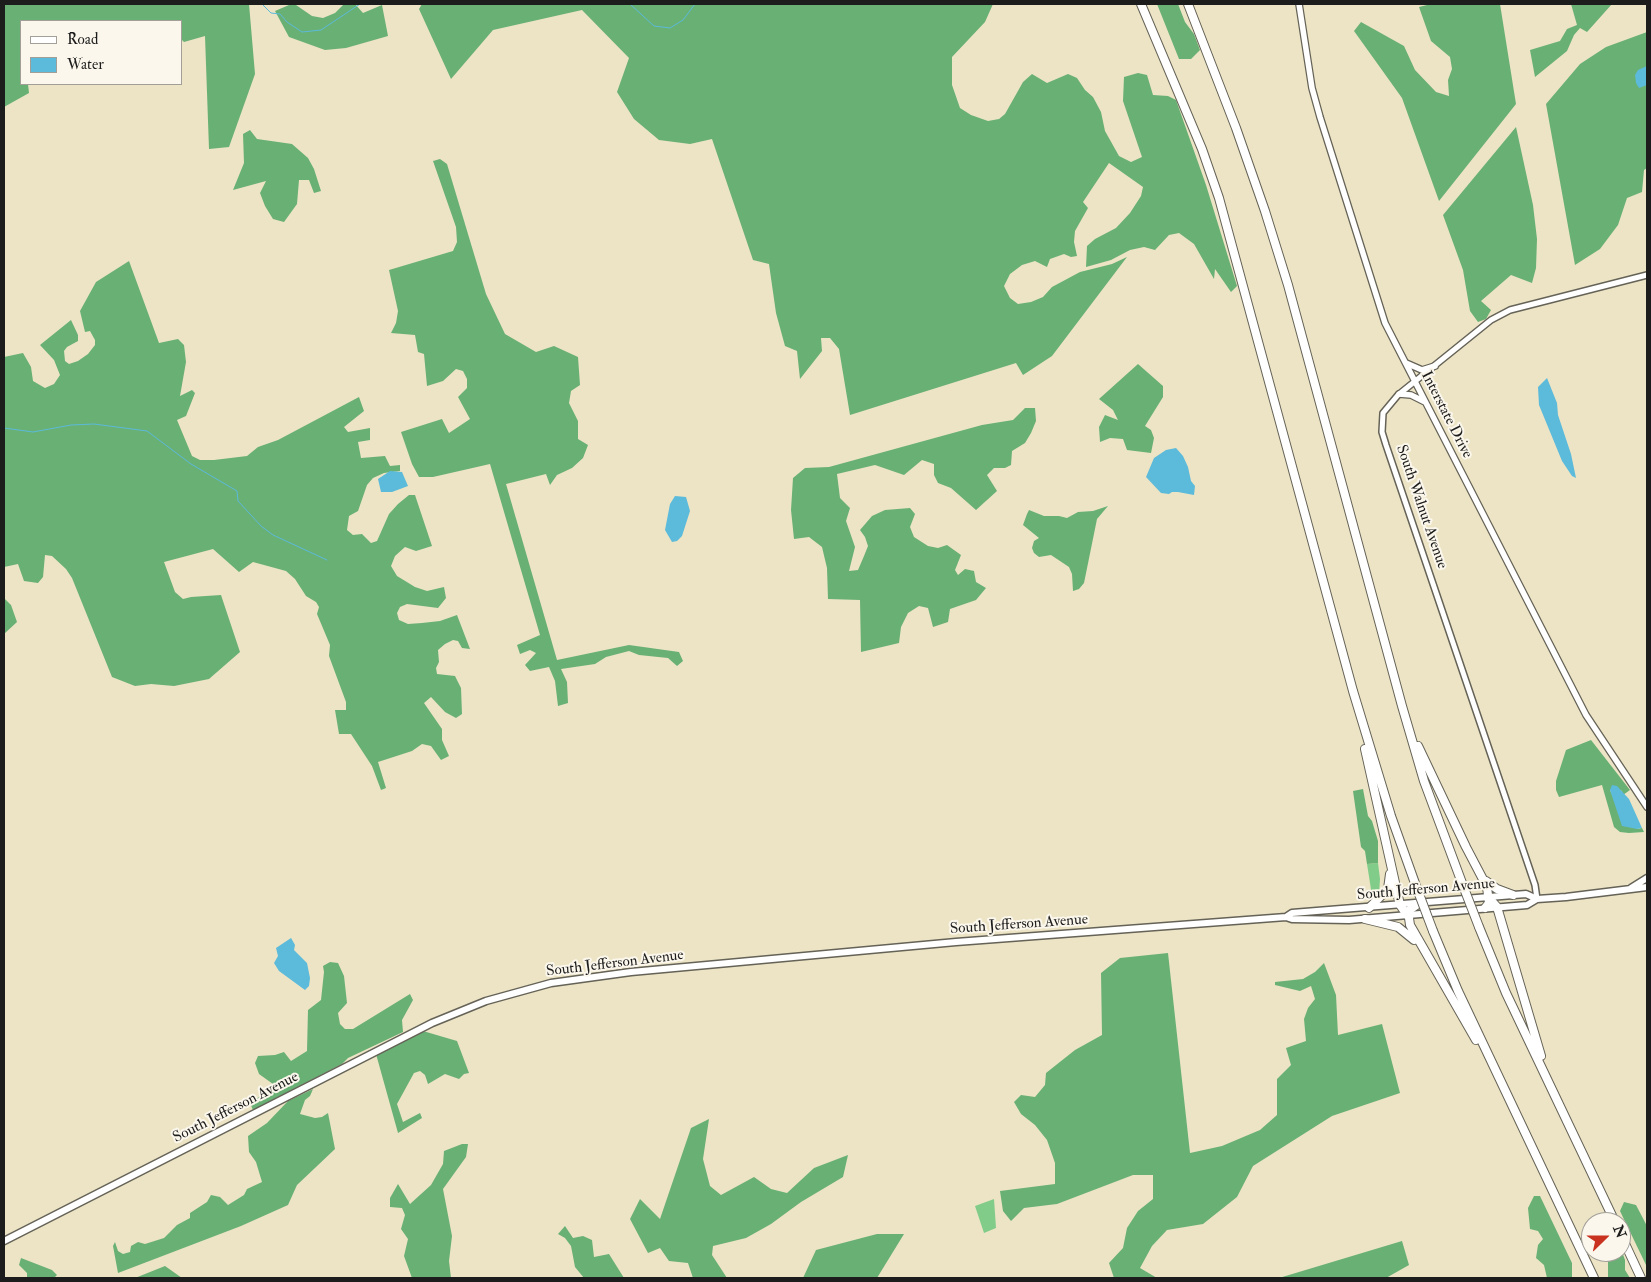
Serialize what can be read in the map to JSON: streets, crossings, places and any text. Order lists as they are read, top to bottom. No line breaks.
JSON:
{"streets":{"main road":["Interstate Drive","South Jefferson Avenue"],"street":["South Walnut Avenue"]},"crossings":[["Interstate Drive","South Walnut Avenue"],["South Walnut Avenue","South Jefferson Avenue"]],"legend":["Road","Water"],"north":"right"}
